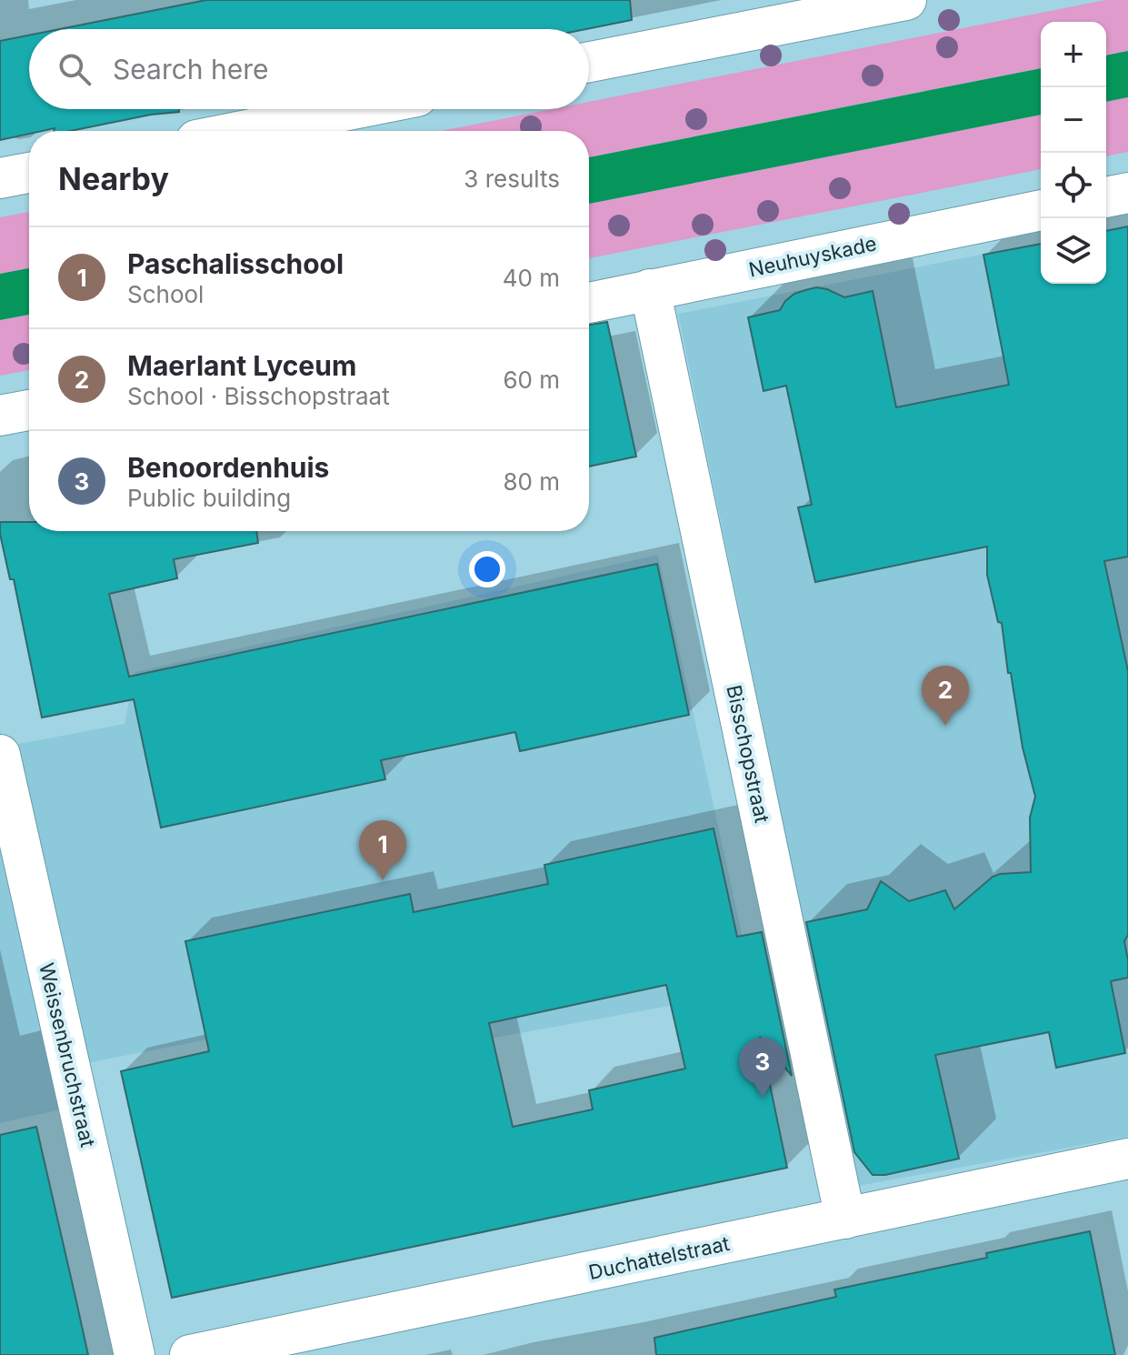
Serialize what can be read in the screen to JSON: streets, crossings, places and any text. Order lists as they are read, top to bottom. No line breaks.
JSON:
{"streets":{"street":["Neuhuyskade","Bisschopstraat","Weissenbruchstraat","Duchattelstraat"]},"crossings":[["Neuhuyskade","Bisschopstraat"],["Bisschopstraat","Duchattelstraat"]],"page":{"map_buttons":["+","−"],"search":"Search here","heading":["Nearby","3 results"],"list":[{"mark":"1","name":"Paschalisschool","note":"School","value":"40 m"},{"mark":"2","name":"Maerlant Lyceum","note":"School · Bisschopstraat","value":"60 m"},{"mark":"3","name":"Benoordenhuis","note":"Public building","value":"80 m"}],"pins":["2","1","3"]}}
